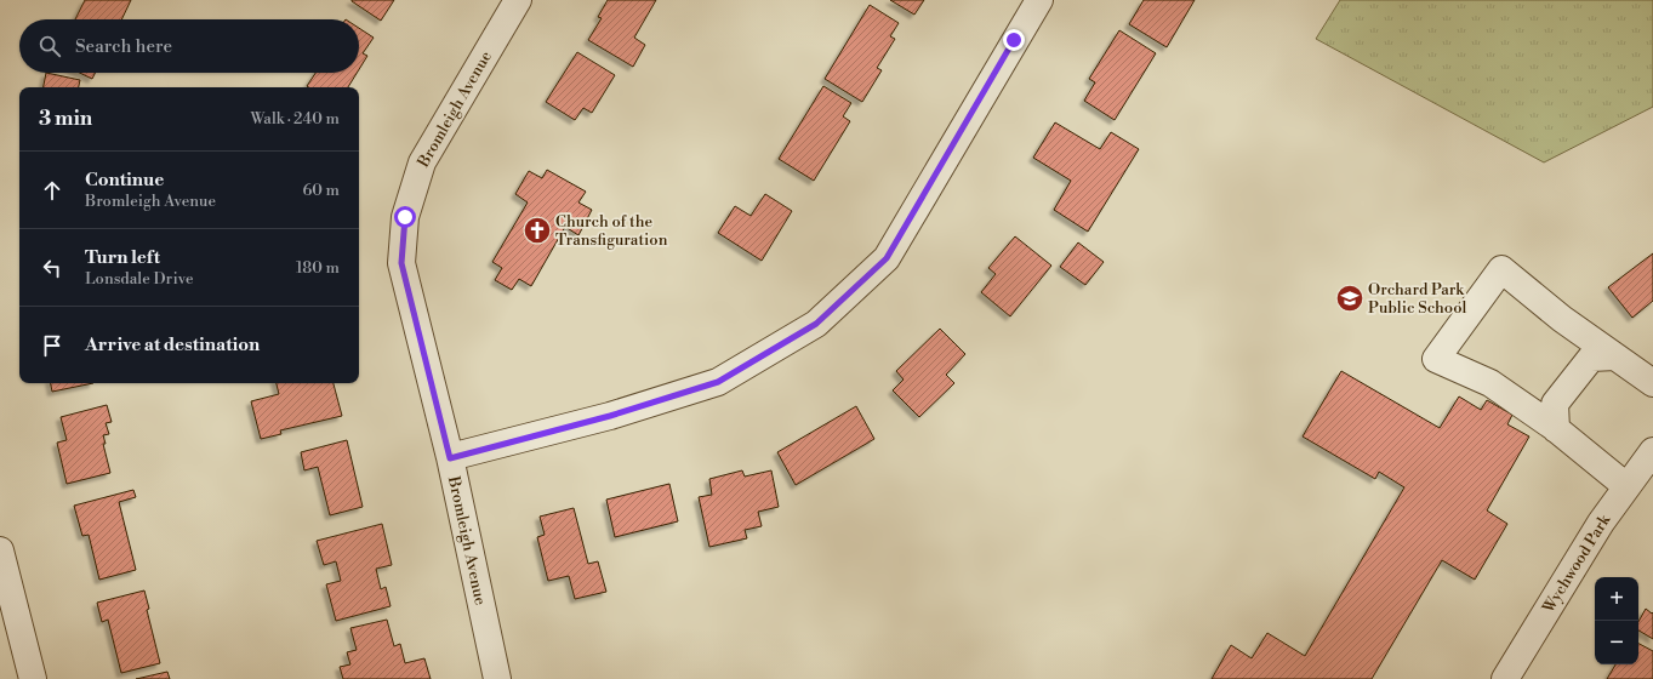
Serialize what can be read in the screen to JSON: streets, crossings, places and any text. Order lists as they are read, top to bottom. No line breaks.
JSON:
{"streets":{"street":["Bromleigh Avenue","Wychwood Park"]},"places":{"church":["Church of the Transfiguration"],"school or university":["Orchard Park Public School"]},"page":{"search":"Search here","heading":["3 min","Walk · 240 m"],"list":[["Continue","Bromleigh Avenue","60 m"],["Turn left","Lonsdale Drive","180 m"],"Arrive at destination"],"map_buttons":["+","−"]}}
